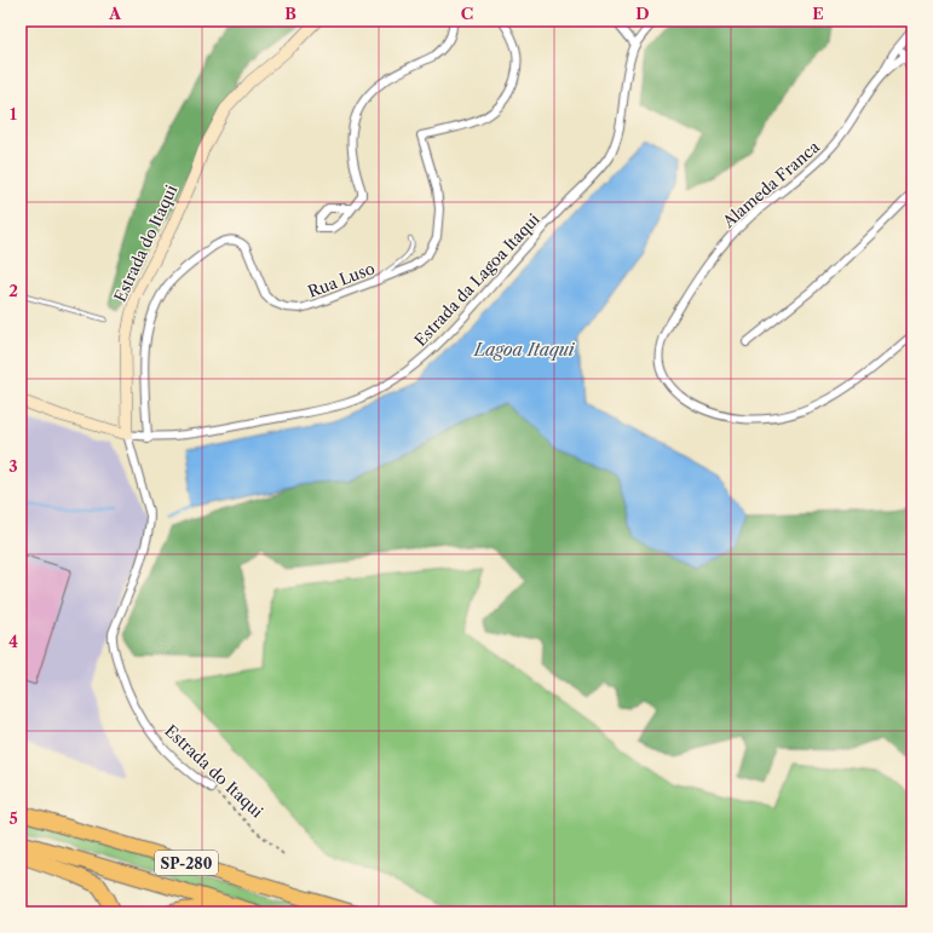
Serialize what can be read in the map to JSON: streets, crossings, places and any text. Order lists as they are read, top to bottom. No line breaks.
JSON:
{"streets":{"highway":["SP-280"],"street":["Alameda Franca","Estrada do Itaqui","Rua Luso","Estrada da Lagoa Itaqui"]},"crossings":[["Estrada do Itaqui","Estrada da Lagoa Itaqui"],["Rua Luso","Estrada da Lagoa Itaqui"]],"water":["Lagoa Itaqui"],"grid":{"columns":["A","B","C","D","E"],"rows":["1","2","3","4","5"]}}
